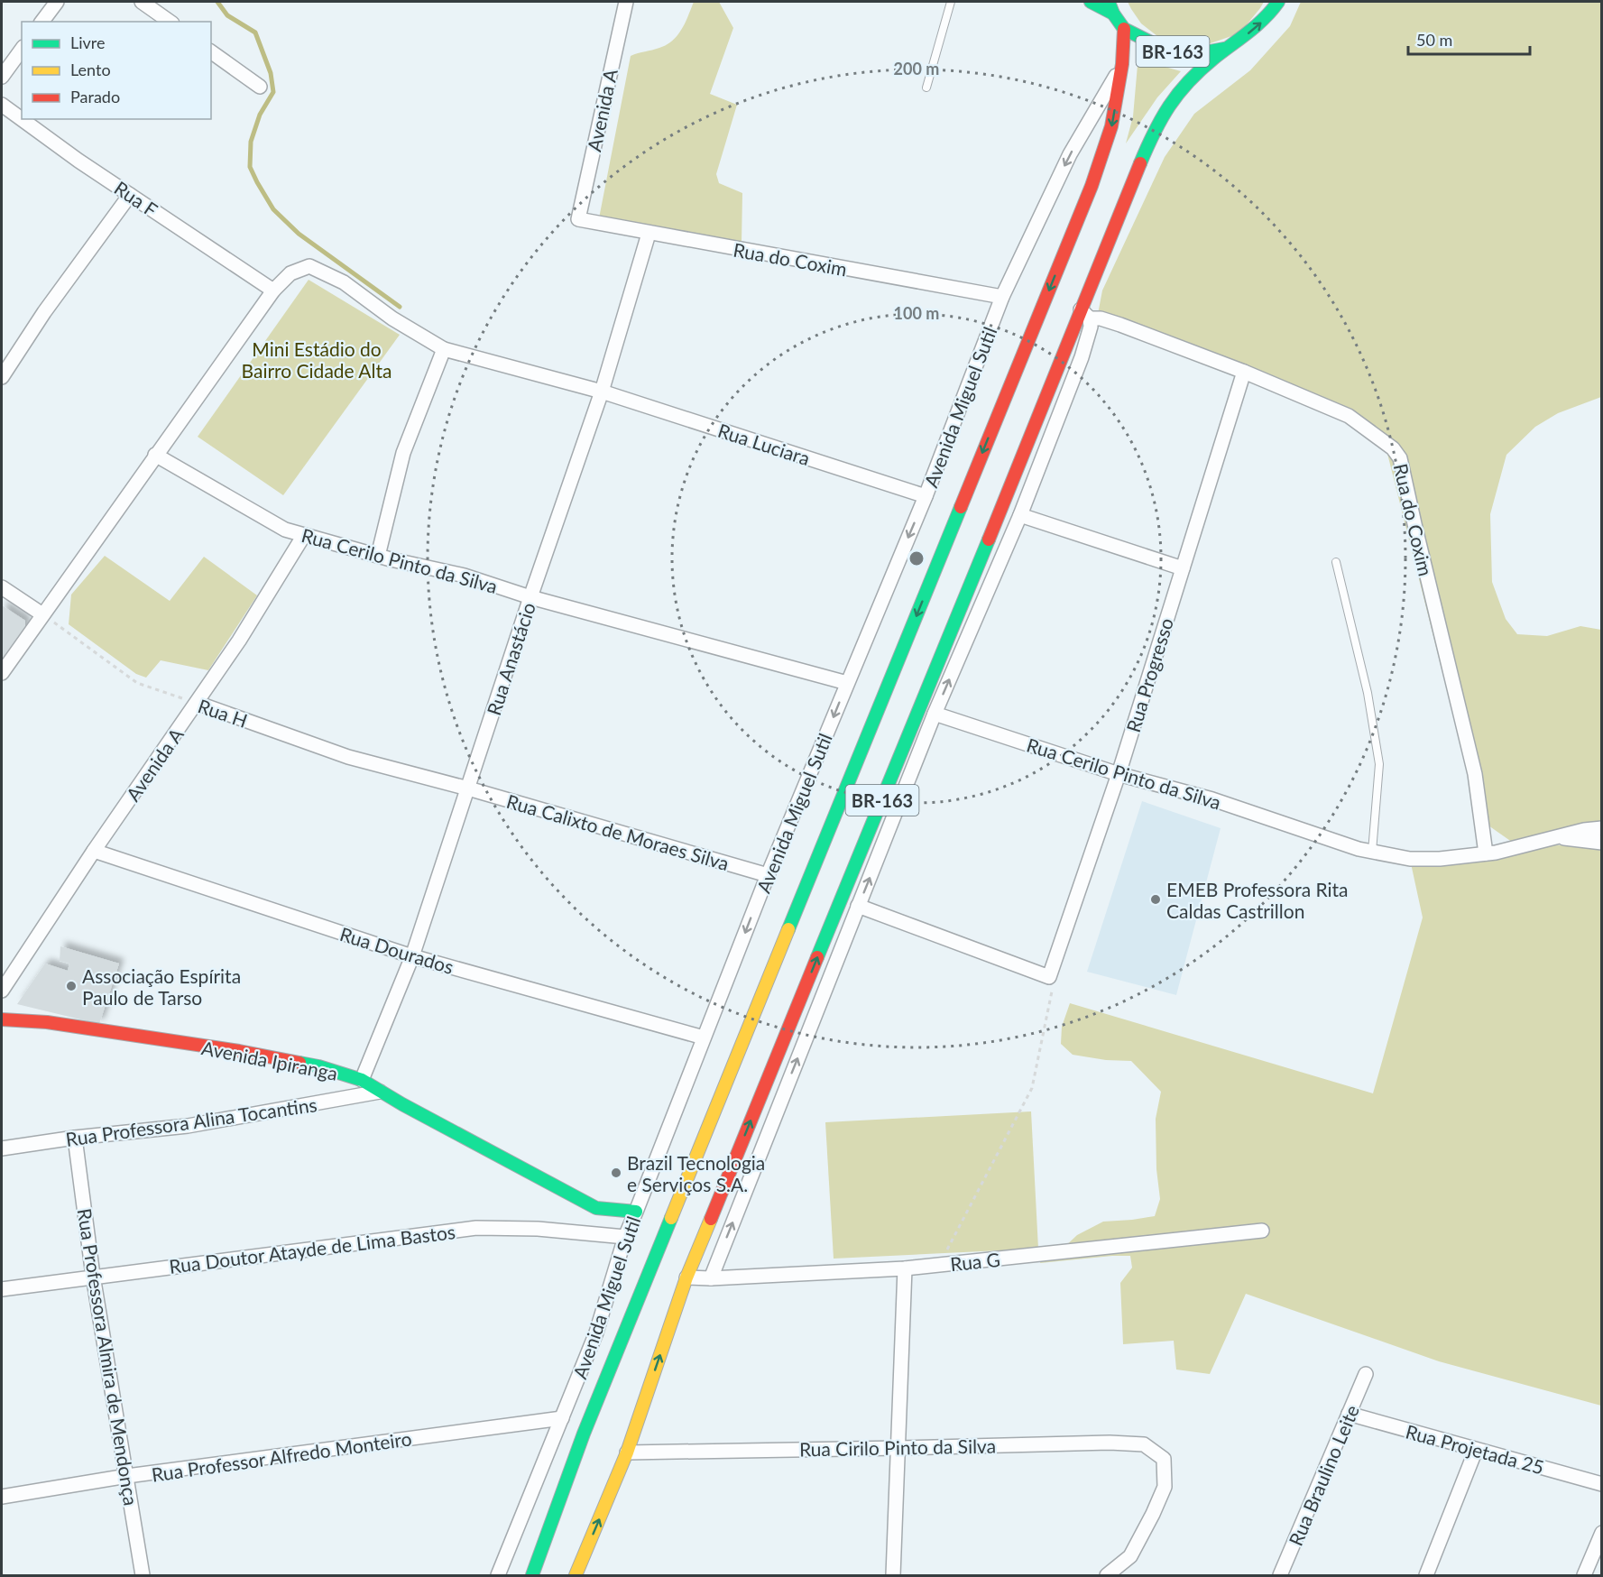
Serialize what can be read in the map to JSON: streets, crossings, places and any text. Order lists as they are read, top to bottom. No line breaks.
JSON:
{"streets":{"main road":["BR-163","Avenida Miguel Sutil","Avenida Ipiranga"],"street":["Avenida A","Rua F","Rua do Coxim","Rua Luciara","Rua Cerilo Pinto da Silva","Rua Anastácio","Rua Progresso","Rua H","Rua Calixto de Moraes Silva","Rua Dourados","Rua Professora Alina Tocantins","Rua Doutor Atayde de Lima Bastos","Rua G","Rua Professora Almira de Mendonça","Rua Cirilo Pinto da Silva","Rua Projetada 25","Rua Professor Alfredo Monteiro","Rua Braulino Leite"]},"crossings":[["BR-163","Rua do Coxim"],["BR-163","Avenida Miguel Sutil"],["BR-163","Rua G"],["BR-163","Rua Cirilo Pinto da Silva"],["Avenida A","Rua do Coxim"],["Avenida A","Rua Cerilo Pinto da Silva"],["Avenida A","Rua H"],["Avenida A","Rua Dourados"],["Rua F","Rua Luciara"],["Rua do Coxim","Avenida Miguel Sutil"],["Rua do Coxim","Rua Anastácio"],["Rua do Coxim","Rua Progresso"],["Avenida Miguel Sutil","Rua Luciara"],["Avenida Miguel Sutil","Rua Cerilo Pinto da Silva"],["Avenida Miguel Sutil","Rua Calixto de Moraes Silva"],["Avenida Miguel Sutil","Rua Dourados"],["Avenida Miguel Sutil","Avenida Ipiranga"],["Avenida Miguel Sutil","Rua Doutor Atayde de Lima Bastos"],["Avenida Miguel Sutil","Rua Professor Alfredo Monteiro"],["Rua Luciara","Rua Cerilo Pinto da Silva"],["Rua Luciara","Rua Anastácio"],["Rua Luciara","Rua H"],["Rua Cerilo Pinto da Silva","Rua Anastácio"],["Rua Cerilo Pinto da Silva","Rua Progresso"],["Rua Anastácio","Rua H"],["Rua Anastácio","Rua Calixto de Moraes Silva"],["Rua Anastácio","Rua Dourados"],["Rua Anastácio","Avenida Ipiranga"],["Rua H","Rua Calixto de Moraes Silva"],["Avenida Ipiranga","Rua Professora Alina Tocantins"],["Rua Professora Alina Tocantins","Rua Professora Almira de Mendonça"],["Rua Doutor Atayde de Lima Bastos","Rua Professora Almira de Mendonça"],["Rua Professora Almira de Mendonça","Rua Professor Alfredo Monteiro"],["Rua Projetada 25","Rua Braulino Leite"]],"parks":["Mini Estádio do Bairro Cidade Alta"],"places":["EMEB Professora Rita Caldas Castrillon","Associação Espírita Paulo de Tarso","Brazil Tecnologia e Serviços S.A."],"legend":["Livre","Lento","Parado"],"scale_bar":"50 m","rings":["200 m","100 m"]}
